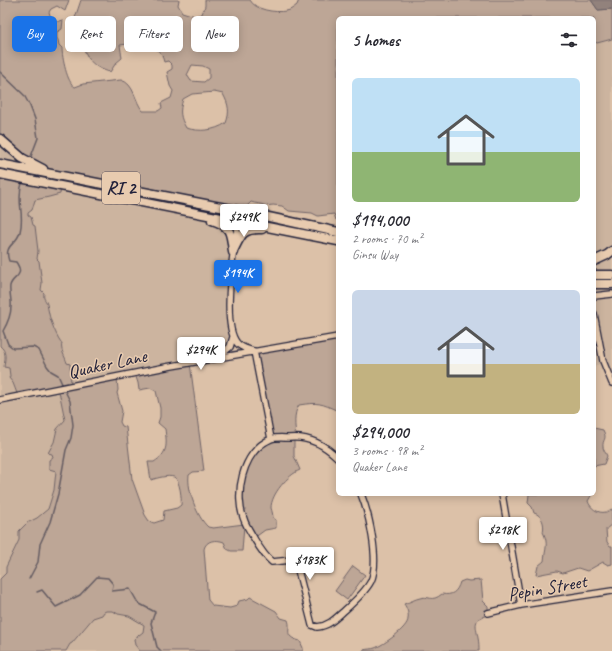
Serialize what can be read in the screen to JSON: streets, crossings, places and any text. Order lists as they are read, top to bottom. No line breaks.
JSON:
{"streets":{"main road":["RI 2"],"street":["Quaker Lane","Pepin Street"]},"page":{"chip":["Buy","Rent","Filters","New"],"heading":"5 homes","list":[{"name":"$194,000","note":"2 rooms · 70 m² · Ginsu Way"},{"name":"$294,000","note":"3 rooms · 98 m² · Quaker Lane"}],"price":["$249K","$194K","$294K","$218K","$183K"]}}
